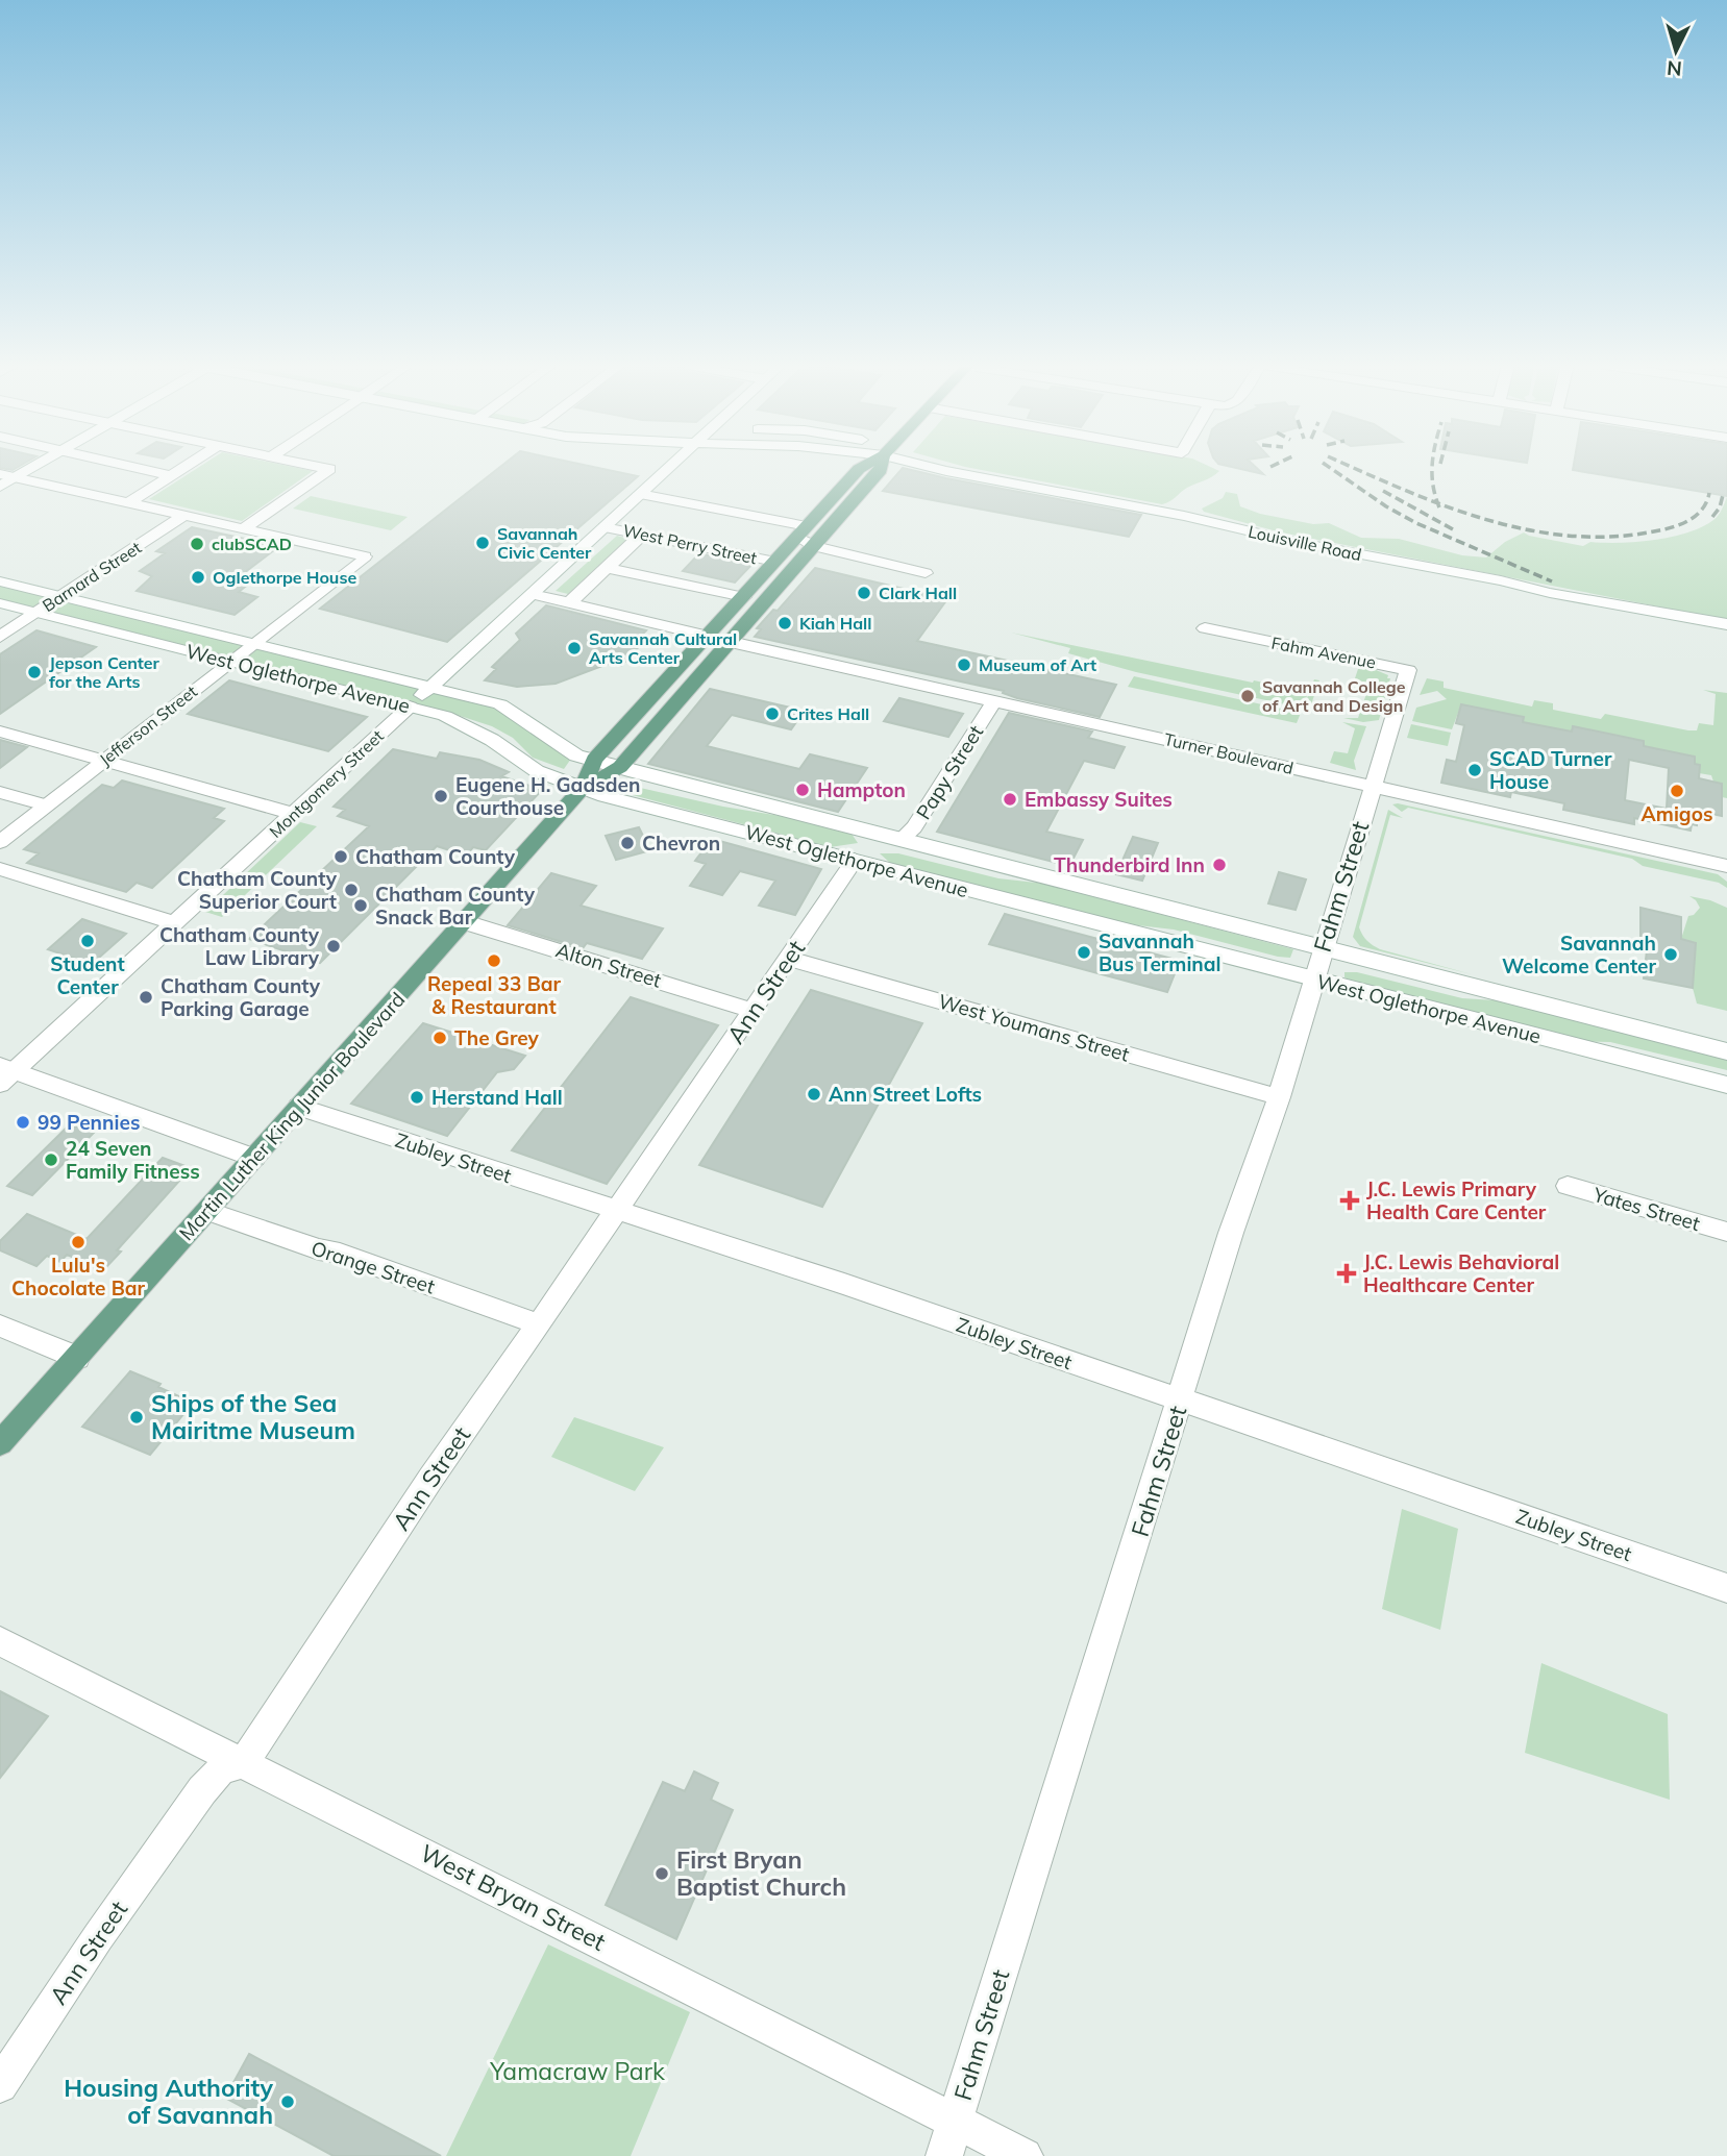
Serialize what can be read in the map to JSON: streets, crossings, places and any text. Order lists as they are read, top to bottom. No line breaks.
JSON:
{"streets":{"main road":["Martin Luther King Junior Boulevard"],"street":["Louisville Road","West Perry Street","Barnard Street","Fahm Avenue","West Oglethorpe Avenue","Jefferson Street","Turner Boulevard","Papy Street","Montgomery Street","Fahm Street","Alton Street","Ann Street","West Youmans Street","Zubley Street","Yates Street","Orange Street","West Bryan Street"]},"crossings":[["West Perry Street","Montgomery Street"],["West Perry Street","Martin Luther King Junior Boulevard"],["Barnard Street","West Oglethorpe Avenue"],["Fahm Avenue","Turner Boulevard"],["Fahm Avenue","Fahm Street"],["West Oglethorpe Avenue","Jefferson Street"],["West Oglethorpe Avenue","Papy Street"],["West Oglethorpe Avenue","Montgomery Street"],["West Oglethorpe Avenue","Fahm Street"],["West Oglethorpe Avenue","Ann Street"],["West Oglethorpe Avenue","Martin Luther King Junior Boulevard"],["Turner Boulevard","Papy Street"],["Turner Boulevard","Fahm Street"],["Turner Boulevard","Martin Luther King Junior Boulevard"],["Fahm Street","West Youmans Street"],["Fahm Street","Zubley Street"],["Fahm Street","West Bryan Street"],["Alton Street","Ann Street"],["Alton Street","Martin Luther King Junior Boulevard"],["Ann Street","West Youmans Street"],["Ann Street","Zubley Street"],["Ann Street","Orange Street"],["Ann Street","West Bryan Street"],["Martin Luther King Junior Boulevard","Zubley Street"],["Martin Luther King Junior Boulevard","Orange Street"]],"parks":["Yamacraw Park"],"places":{"other":["Savannah Civic Center","clubSCAD","Oglethorpe House","Clark Hall","Kiah Hall","Savannah Cultural Arts Center","Museum of Art","Jepson Center for the Arts","Savannah College of Art and Design","Crites Hall","SCAD Turner House","Hampton","Amigos","Eugene H. Gadsden Courthouse","Embassy Suites","Chevron","Chatham County","Thunderbird Inn","Chatham County Superior Court","Chatham County Snack Bar","Student Center","Chatham County Law Library","Savannah Bus Terminal","Savannah Welcome Center","Repeal 33 Bar & Restaurant","Chatham County Parking Garage","The Grey","Ann Street Lofts","Herstand Hall","99 Pennies","24 Seven Family Fitness","Lulu's Chocolate Bar","Ships of the Sea Mairitme Museum","First Bryan Baptist Church","Housing Authority of Savannah"],"health":["J.C. Lewis Primary Health Care Center","J.C. Lewis Behavioral Healthcare Center"]},"north":"bottom"}
